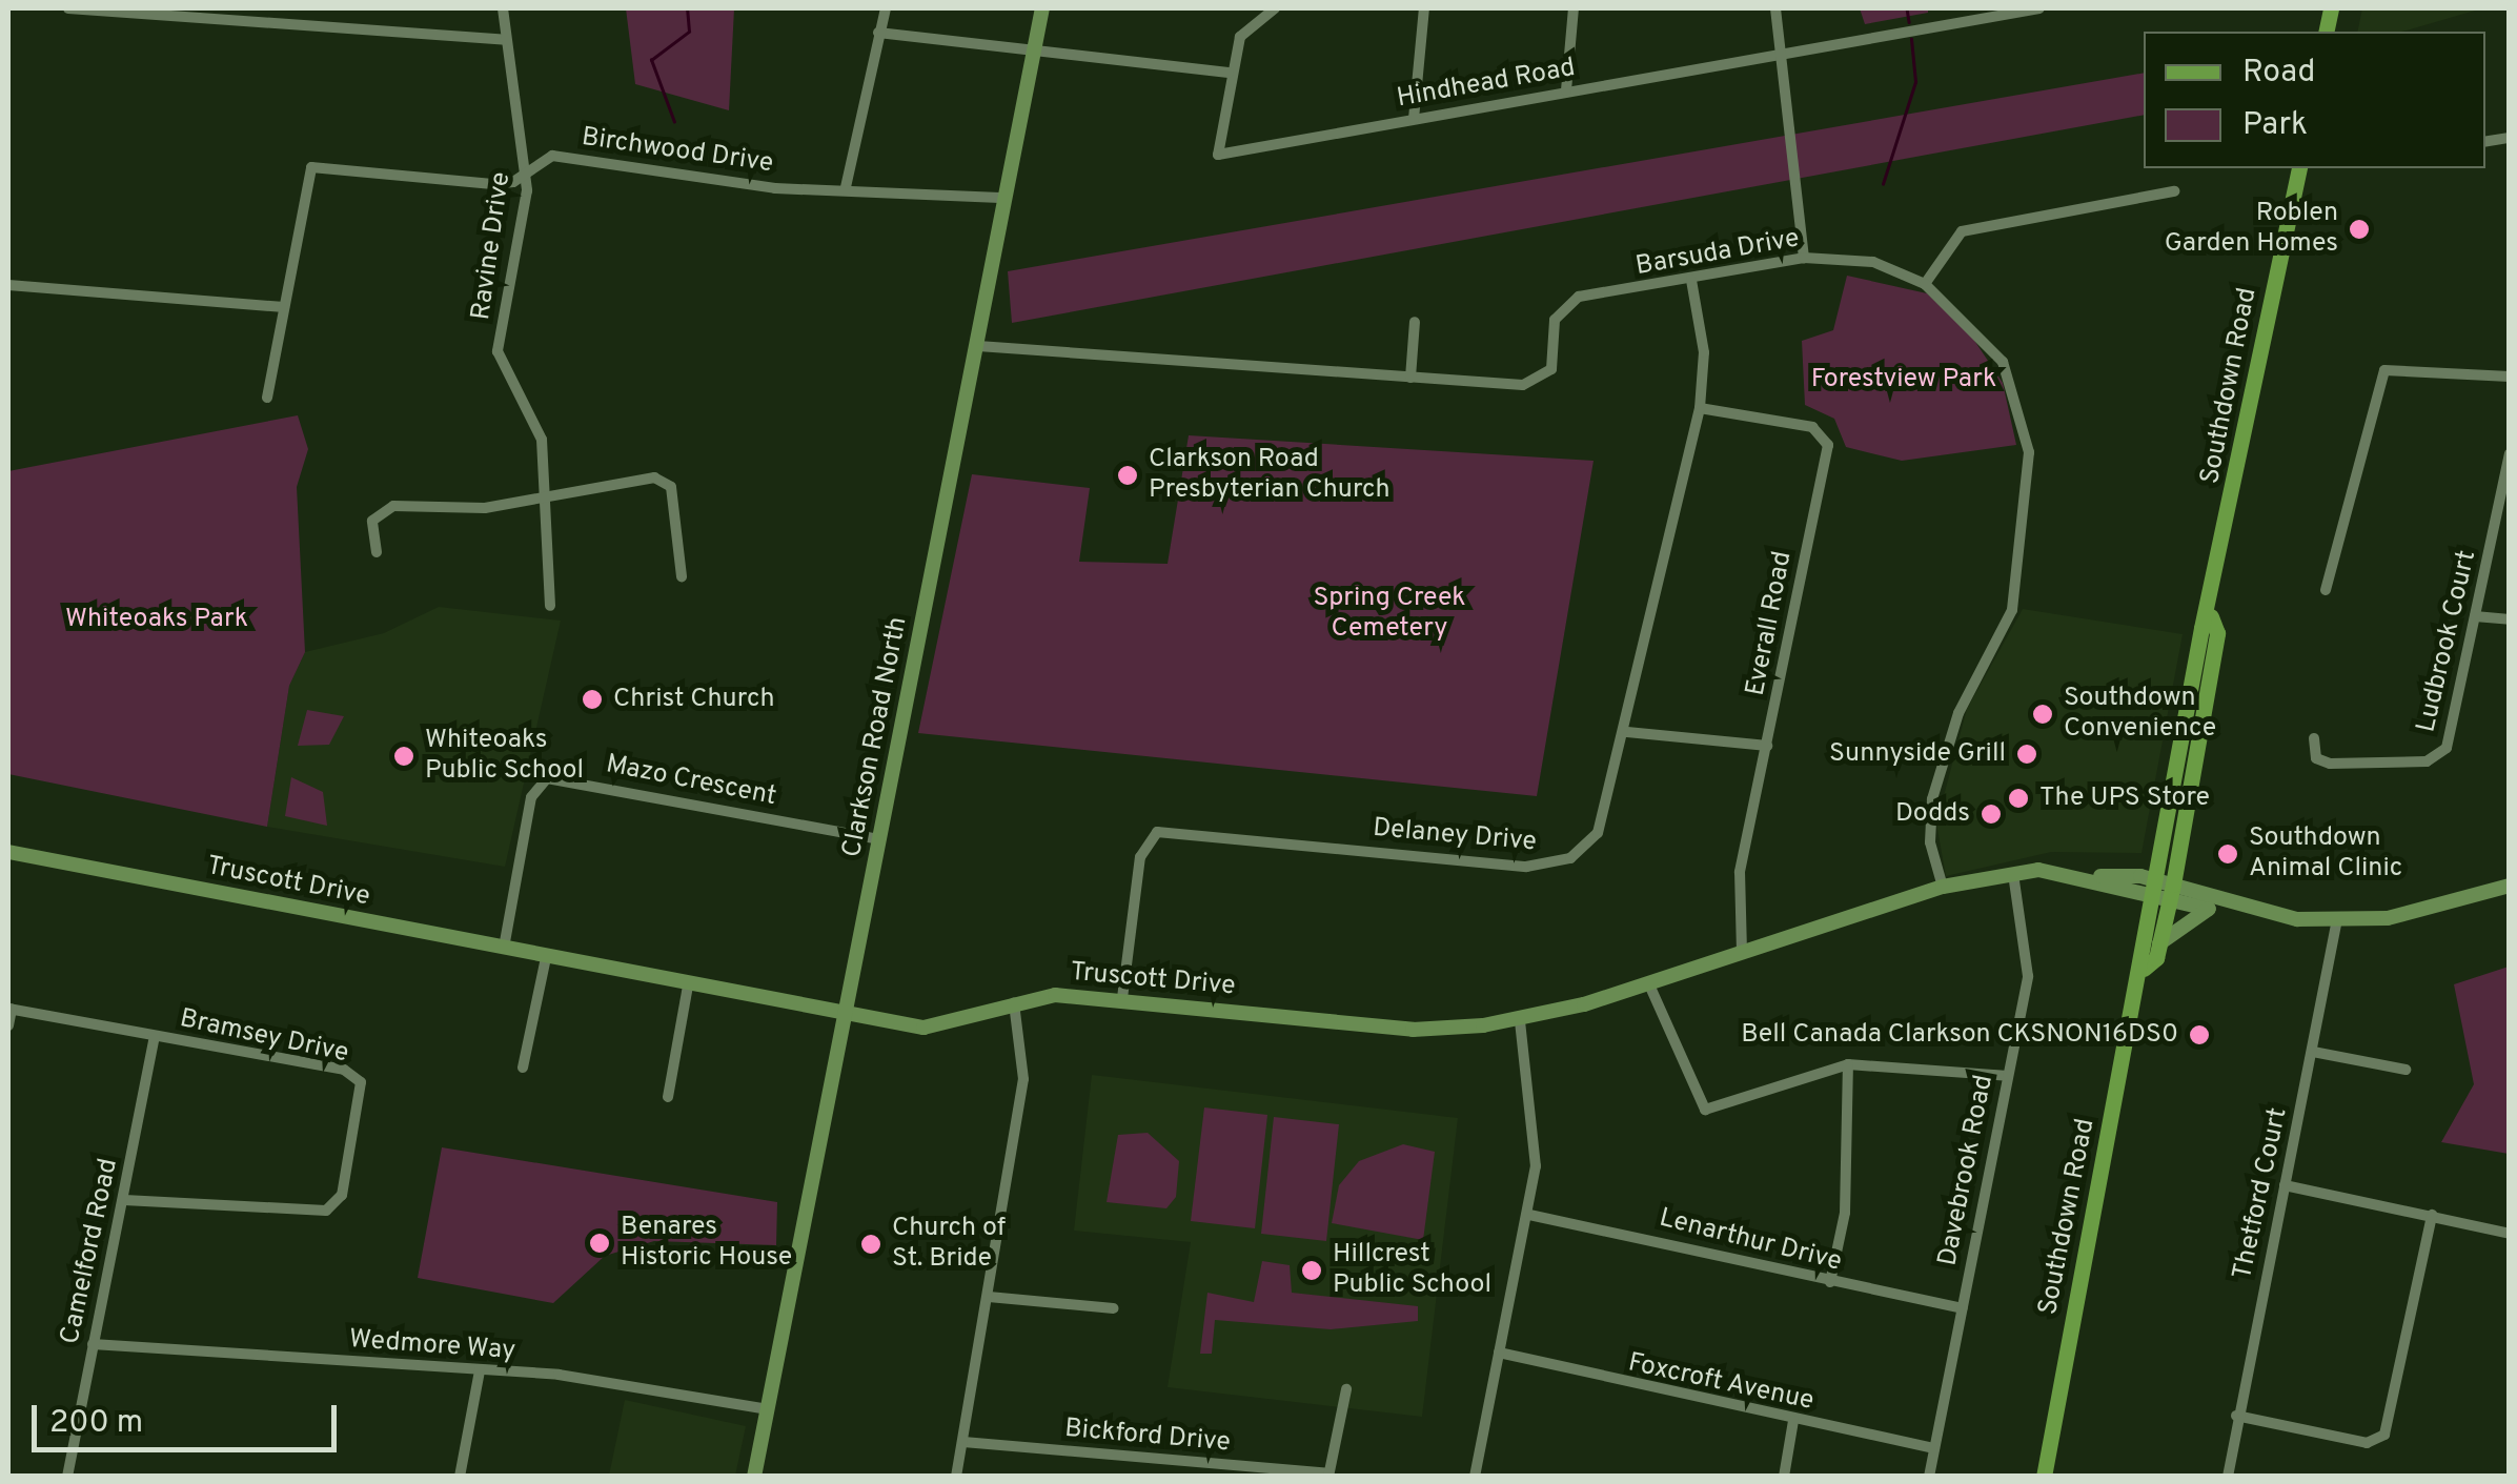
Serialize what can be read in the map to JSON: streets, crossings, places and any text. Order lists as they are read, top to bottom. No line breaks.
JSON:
{"streets":{"main road":["Southdown Road"],"street":["Hindhead Road","Birchwood Drive","Ravine Drive","Barsuda Drive","Everall Road","Ludbrook Court","Clarkson Road North","Mazo Crescent","Delaney Drive","Truscott Drive","Bramsey Drive","Davebrook Road","Thetford Court","Lenarthur Drive","Camelford Road","Wedmore Way","Foxcroft Avenue","Bickford Drive"]},"crossings":[["Birchwood Drive","Ravine Drive"],["Birchwood Drive","Clarkson Road North"],["Barsuda Drive","Clarkson Road North"],["Barsuda Drive","Delaney Drive"],["Barsuda Drive","Truscott Drive"],["Southdown Road","Truscott Drive"],["Everall Road","Delaney Drive"],["Everall Road","Truscott Drive"],["Clarkson Road North","Mazo Crescent"],["Clarkson Road North","Truscott Drive"],["Clarkson Road North","Wedmore Way"],["Mazo Crescent","Truscott Drive"],["Delaney Drive","Truscott Drive"],["Truscott Drive","Davebrook Road"],["Truscott Drive","Thetford Court"],["Bramsey Drive","Camelford Road"],["Davebrook Road","Lenarthur Drive"],["Davebrook Road","Foxcroft Avenue"],["Camelford Road","Wedmore Way"]],"parks":["Forestview Park","Spring Creek Cemetery","Whiteoaks Park"],"places":["Roblen Garden Homes","Clarkson Road Presbyterian Church","Christ Church","Southdown Convenience","Sunnyside Grill","Whiteoaks Public School","The UPS Store","Dodds","Southdown Animal Clinic","Bell Canada Clarkson CKSNON16DS0","Benares Historic House","Church of St. Bride","Hillcrest Public School"],"legend":["Road","Park"],"scale_bar":"200 m"}
